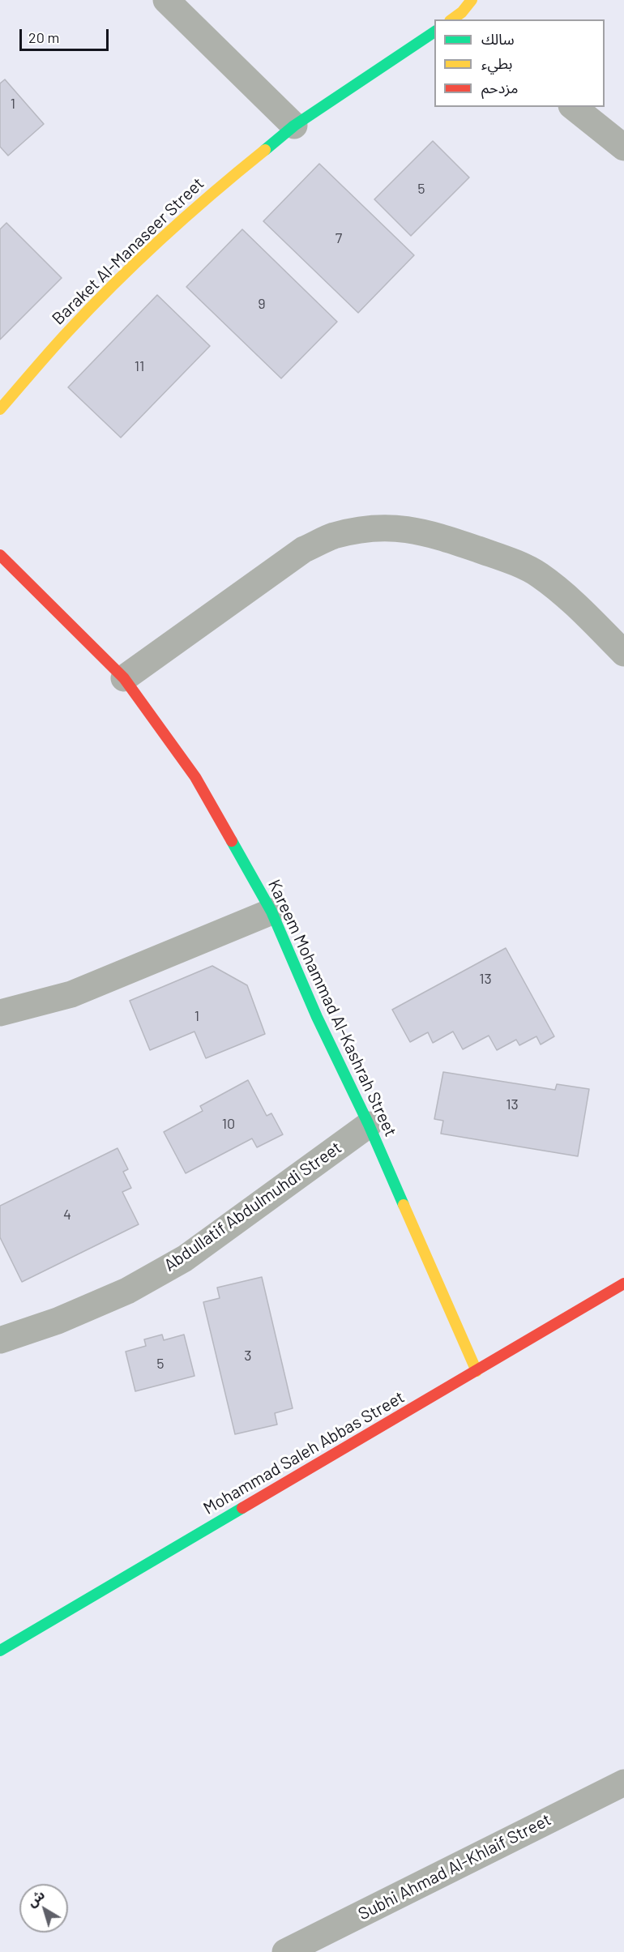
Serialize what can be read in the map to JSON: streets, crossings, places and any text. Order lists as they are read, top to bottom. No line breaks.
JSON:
{"streets":{"street":["Baraket Al-Manaseer Street","Kareem Mohammad Al-Kashrah Street","Abdullatif Abdulmuhdi Street","Mohammad Saleh Abbas Street","Subhi Ahmad Al-Khlaif Street"]},"crossings":[["Kareem Mohammad Al-Kashrah Street","Abdullatif Abdulmuhdi Street"],["Kareem Mohammad Al-Kashrah Street","Mohammad Saleh Abbas Street"]],"house_numbers":["1","5","7","9","11","13","1","13","10","4","3","5"],"legend":["سالك","بطيء","مزدحم"],"scale_bar":"20 m","north":"top left"}
